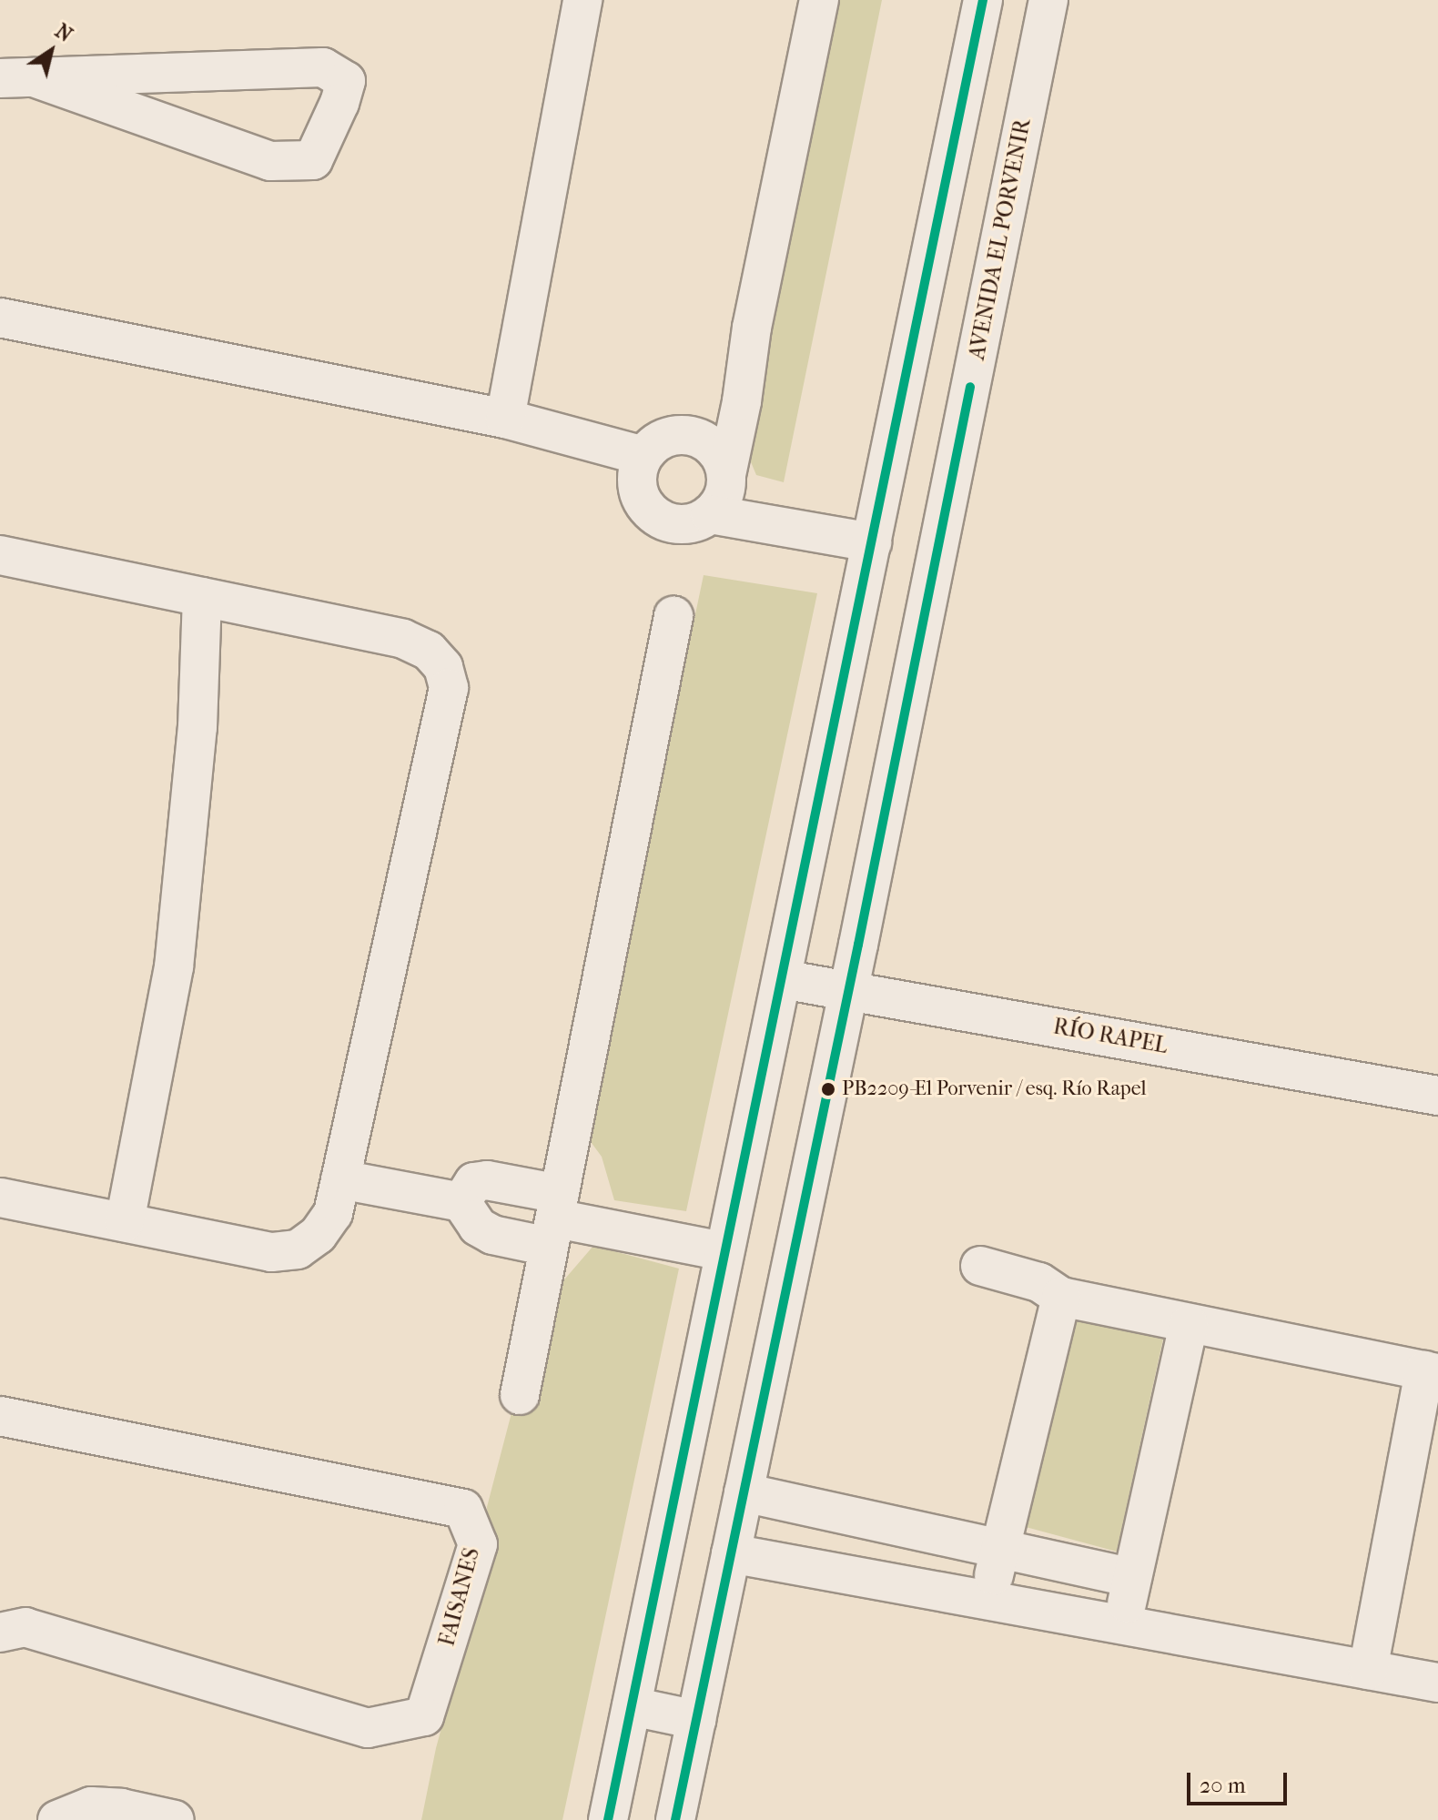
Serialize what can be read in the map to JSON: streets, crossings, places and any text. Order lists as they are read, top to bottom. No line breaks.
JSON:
{"streets":{"street":["AVENIDA EL PORVENIR","RÍO RAPEL","FAISANES"]},"crossings":[["AVENIDA EL PORVENIR","RÍO RAPEL"]],"places":["PB2209-El Porvenir / esq. Río Rapel"],"scale_bar":"20 m","north":"top right"}
